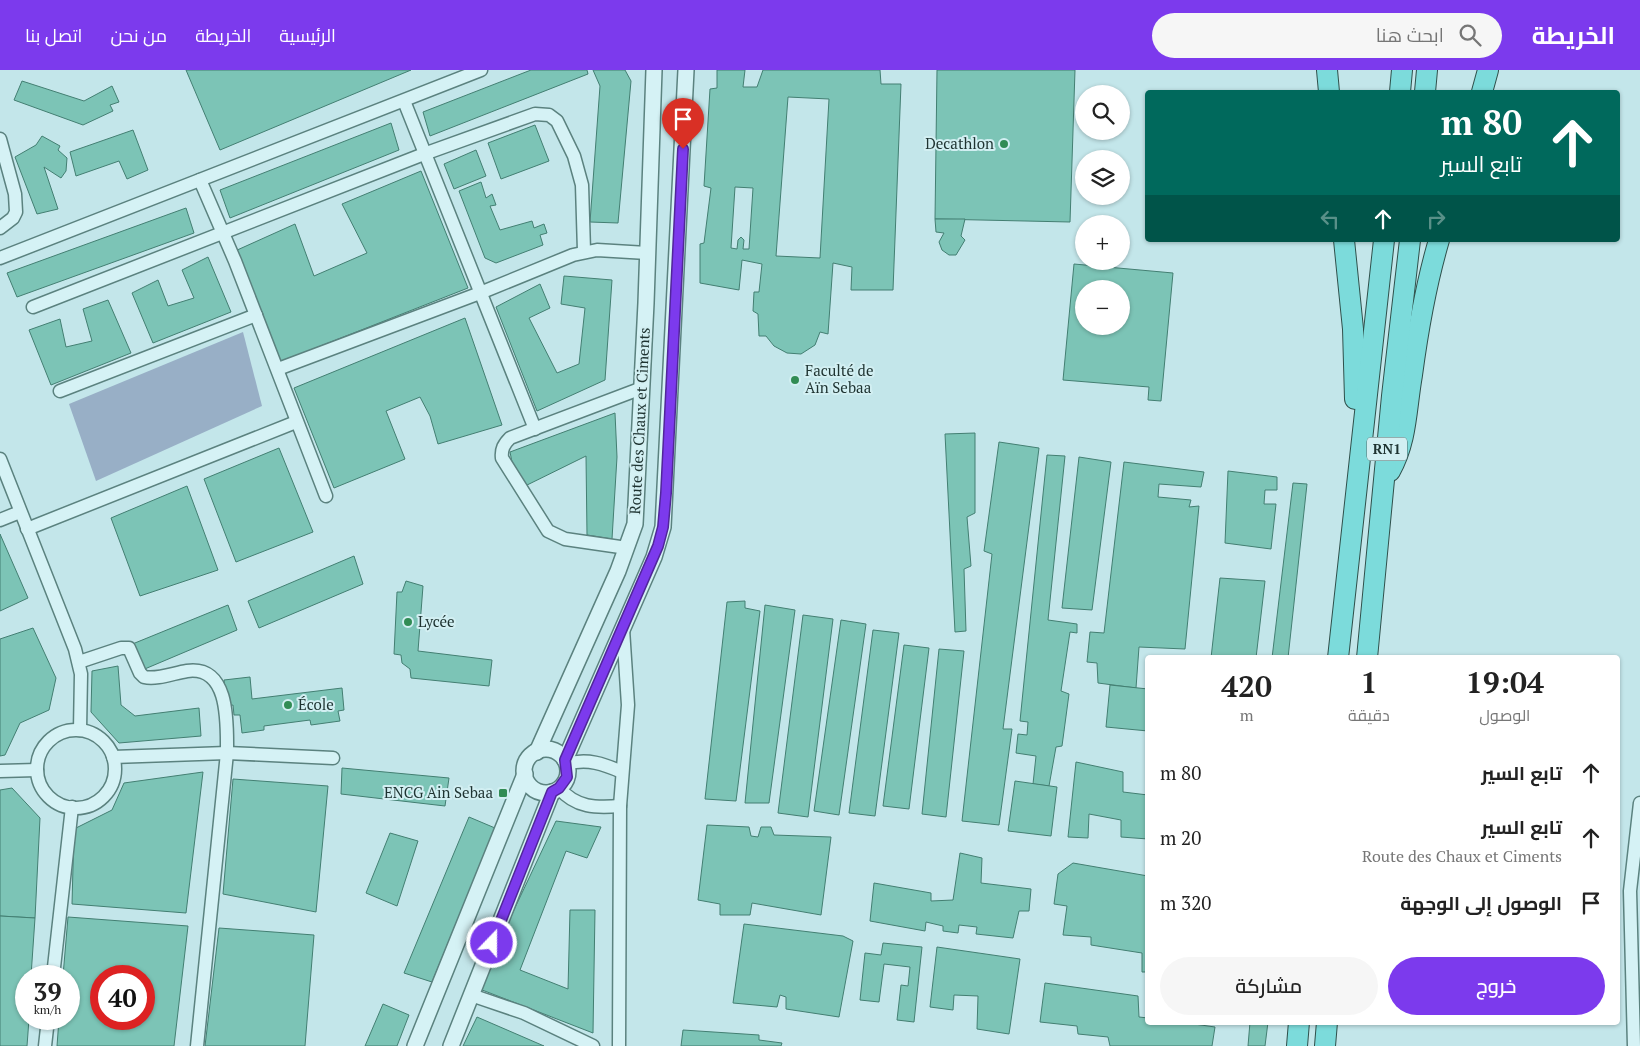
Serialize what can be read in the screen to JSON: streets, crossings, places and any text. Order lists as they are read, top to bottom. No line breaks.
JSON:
{"streets":{"highway":["RN1"],"street":["Route des Chaux et Ciments"]},"places":{"other":["Decathlon","Faculté de Aïn Sebaa","Lycée","École"],"transit":["ENCG Ain Sebaa"]},"page":{"header":"الخريطة","search":"ابحث هنا","nav":["الرئيسية","الخريطة","من نحن","اتصل بنا"],"map_buttons":["+","−"],"turn":["80 m","تابع السير"],"eta":["19:04","الوصول","1","دقيقة","420","m"],"list":[{"name":"تابع السير","value":"80 m"},{"name":"تابع السير","note":"Route des Chaux et Ciments","value":"20 m"},{"name":"الوصول إلى الوجهة","value":"320 m"}],"buttons":["خروج","مشاركة"],"speed":"39 km/h","limit":"40"}}
